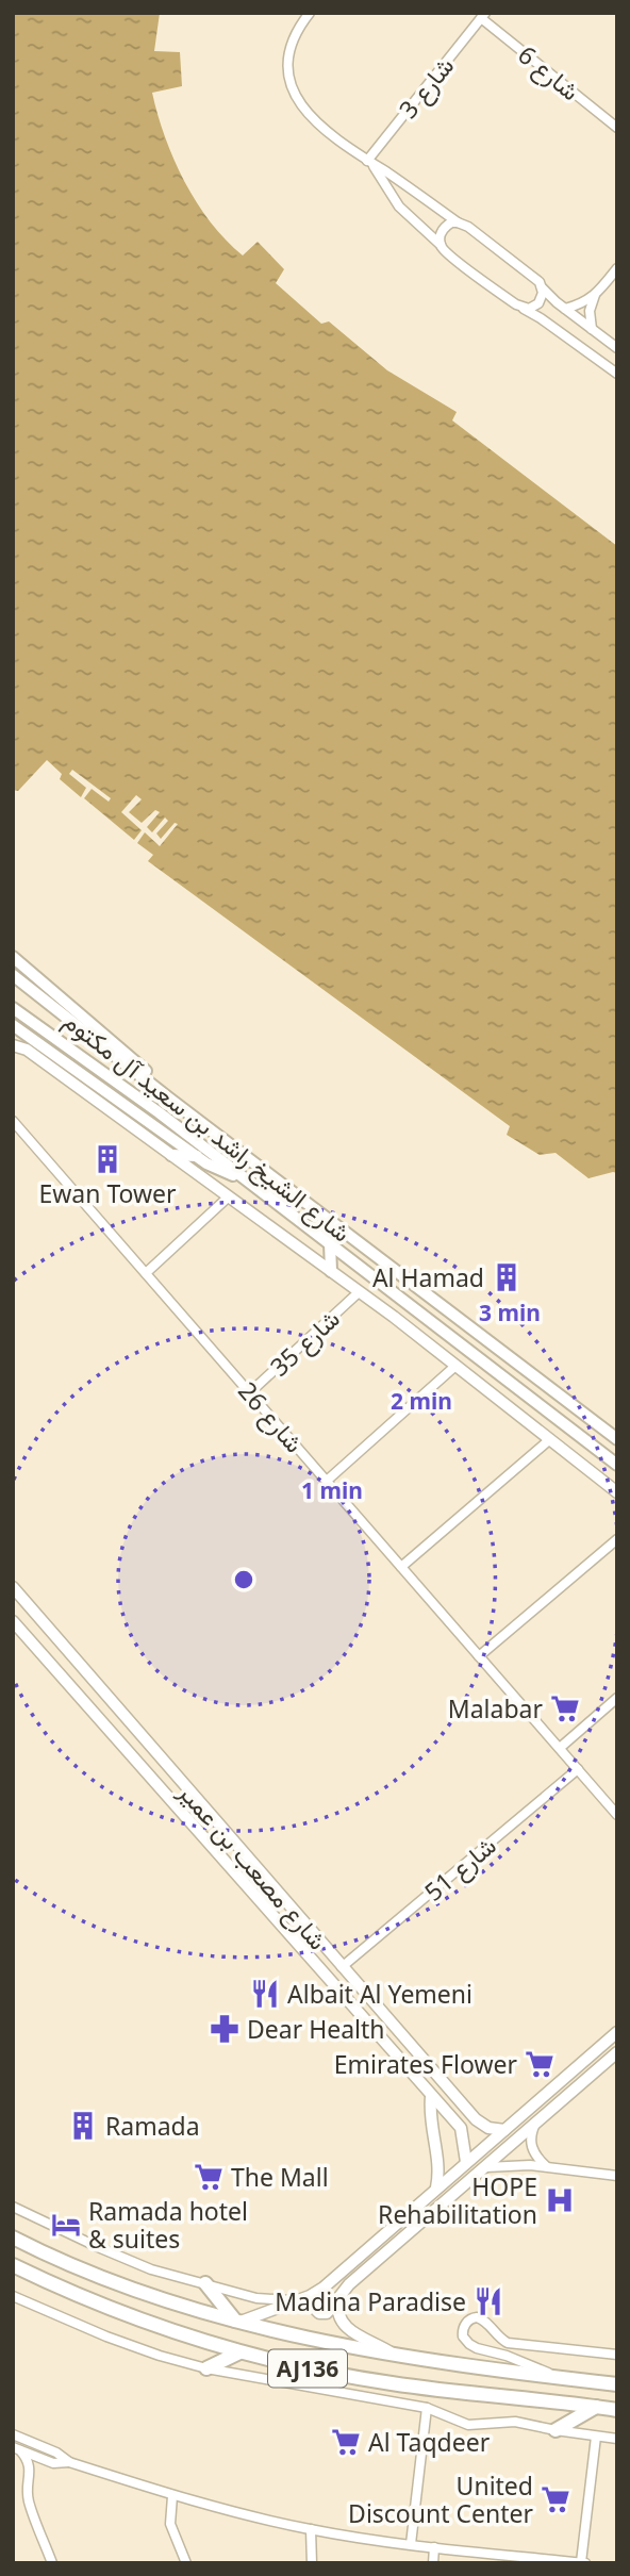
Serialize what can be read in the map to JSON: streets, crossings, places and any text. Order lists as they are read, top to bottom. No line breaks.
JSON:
{"streets":{"main road":["شارع الشيخ راشد بن سعيد آل مكتوم","AJ136"],"street":["شارع 6","شارع 3","شارع 35","شارع 26","شارع مصعب بن عمير","شارع 51"]},"crossings":[["شارع 6","شارع 3"],["شارع 35","شارع 26"],["شارع 26","شارع 51"],["شارع مصعب بن عمير","شارع 51"]],"places":{"building":["Ewan Tower","Al Hamad","Ramada"],"supermarket":["Malabar","Emirates Flower","The Mall","Al Taqdeer","United Discount Center"],"restaurant":["Albait Al Yemeni","Madina Paradise"],"pharmacy":["Dear Health"],"hospital":["HOPE Rehabilitation"],"hotel":["Ramada hotel & suites"]},"rings":["3 min","2 min","1 min"]}
